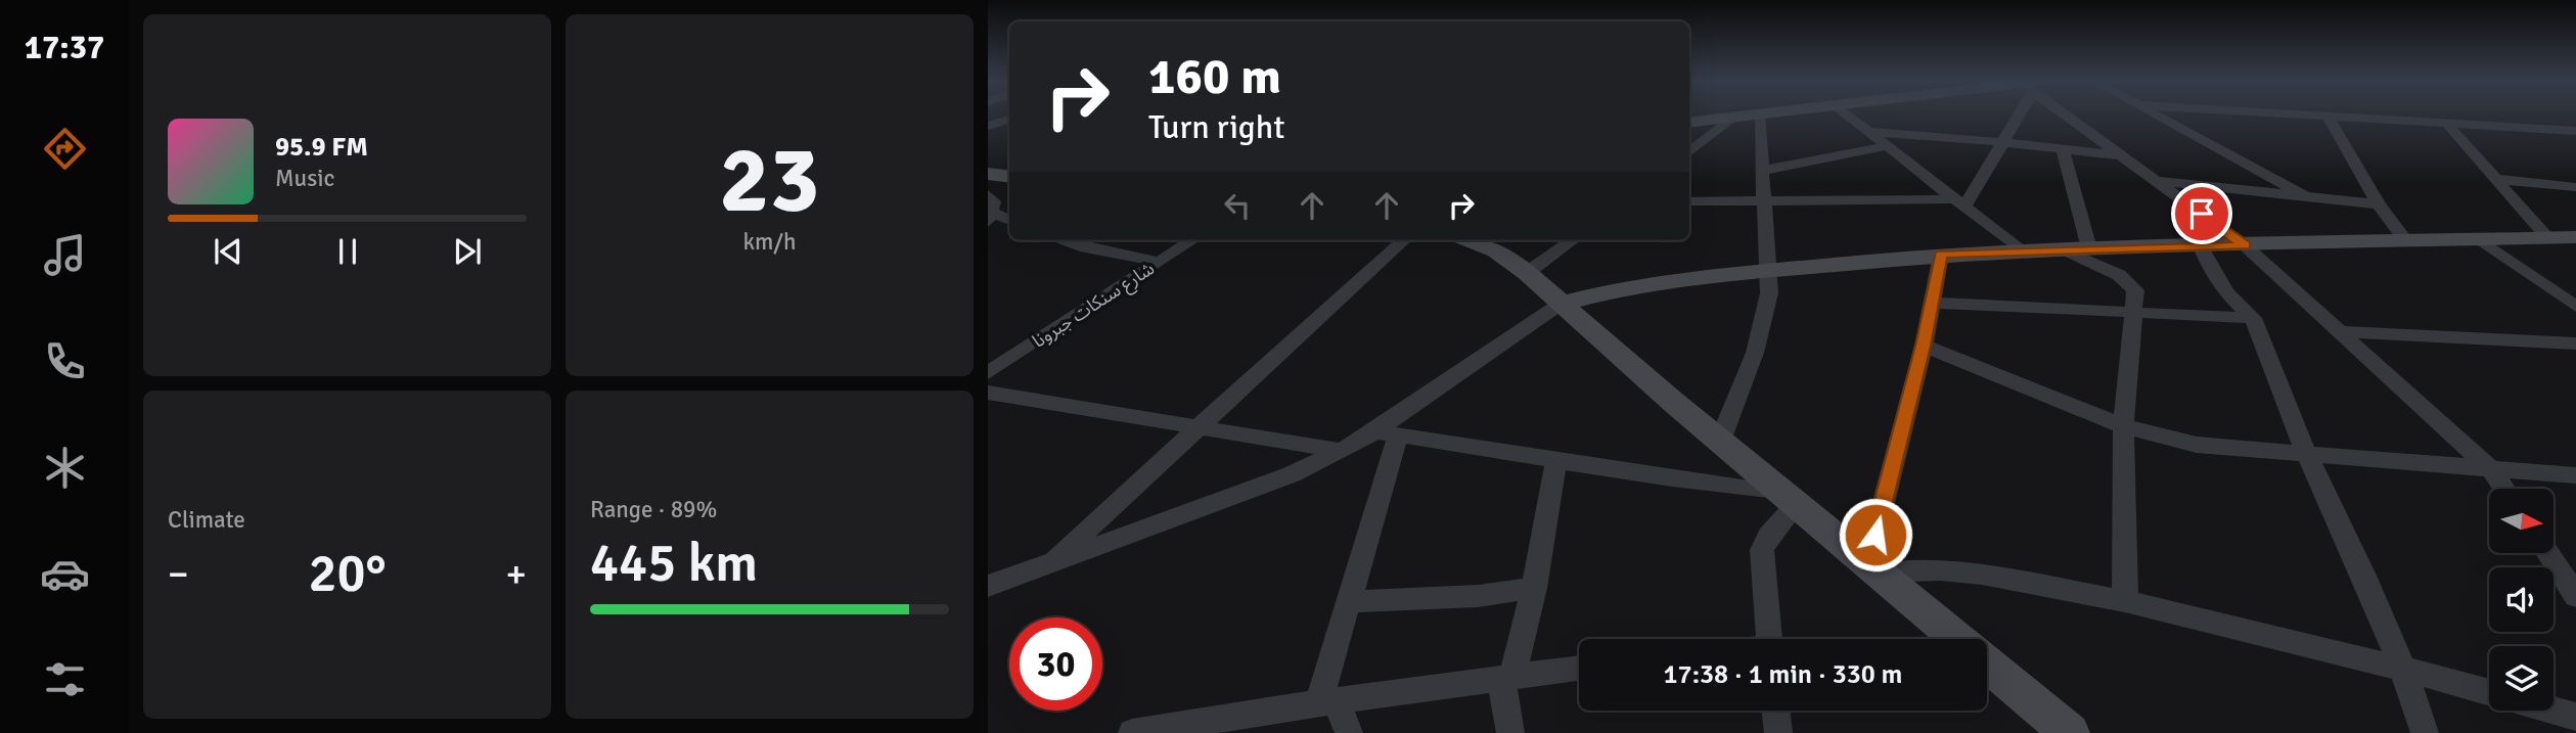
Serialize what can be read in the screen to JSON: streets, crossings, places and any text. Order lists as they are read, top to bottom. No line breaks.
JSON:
{"streets":{"street":["شارع سنكات جبرونا"]},"north":"right","page":{"tabs":"17:37","tile":[["23","km/h"],"Climate",["Range · 89%","445 km"]],"turn":["160 m","Turn right"],"song":["95.9 FM","Music"],"heat":["−","20°","+"],"limit":"30","trip":"17:38 · 1 min · 330 m"}}
